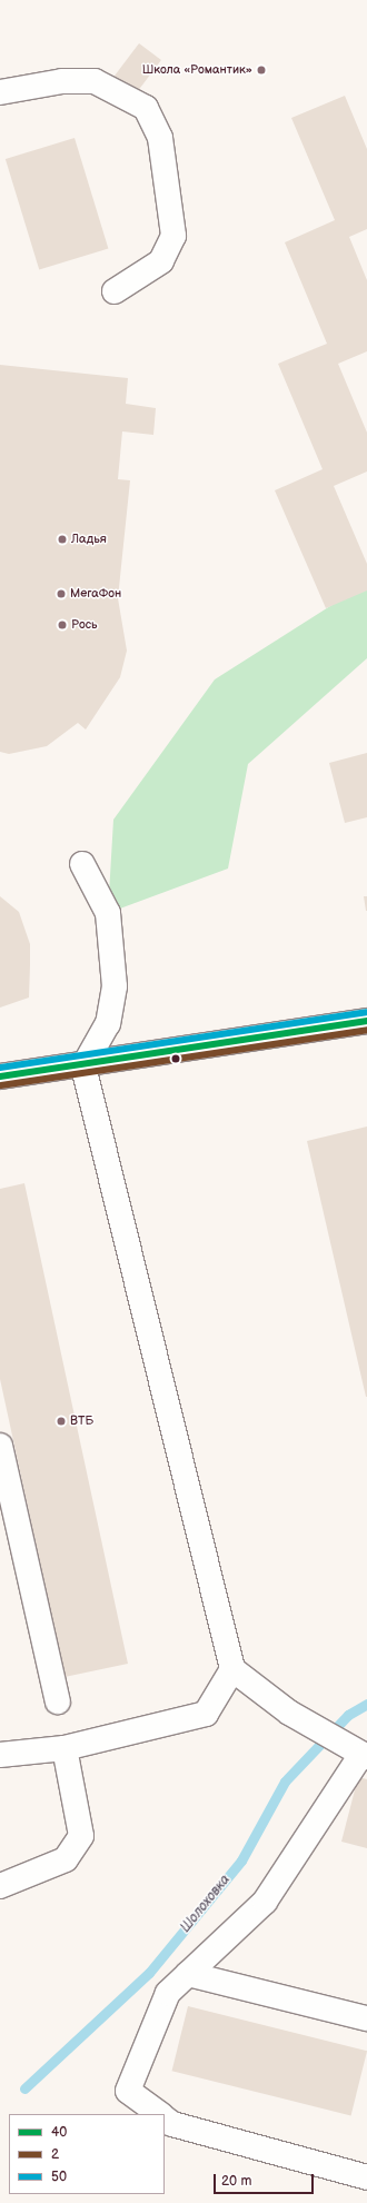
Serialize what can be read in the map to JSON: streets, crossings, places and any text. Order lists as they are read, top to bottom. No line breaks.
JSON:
{"water":["Шолоховка"],"places":["Школа «Романтик»","Ладья","МегаФон","Рось","ВТБ"],"lines":["transit line 50","transit line 40","transit line 2"],"legend":["40","2","50"],"scale_bar":"20 m"}
